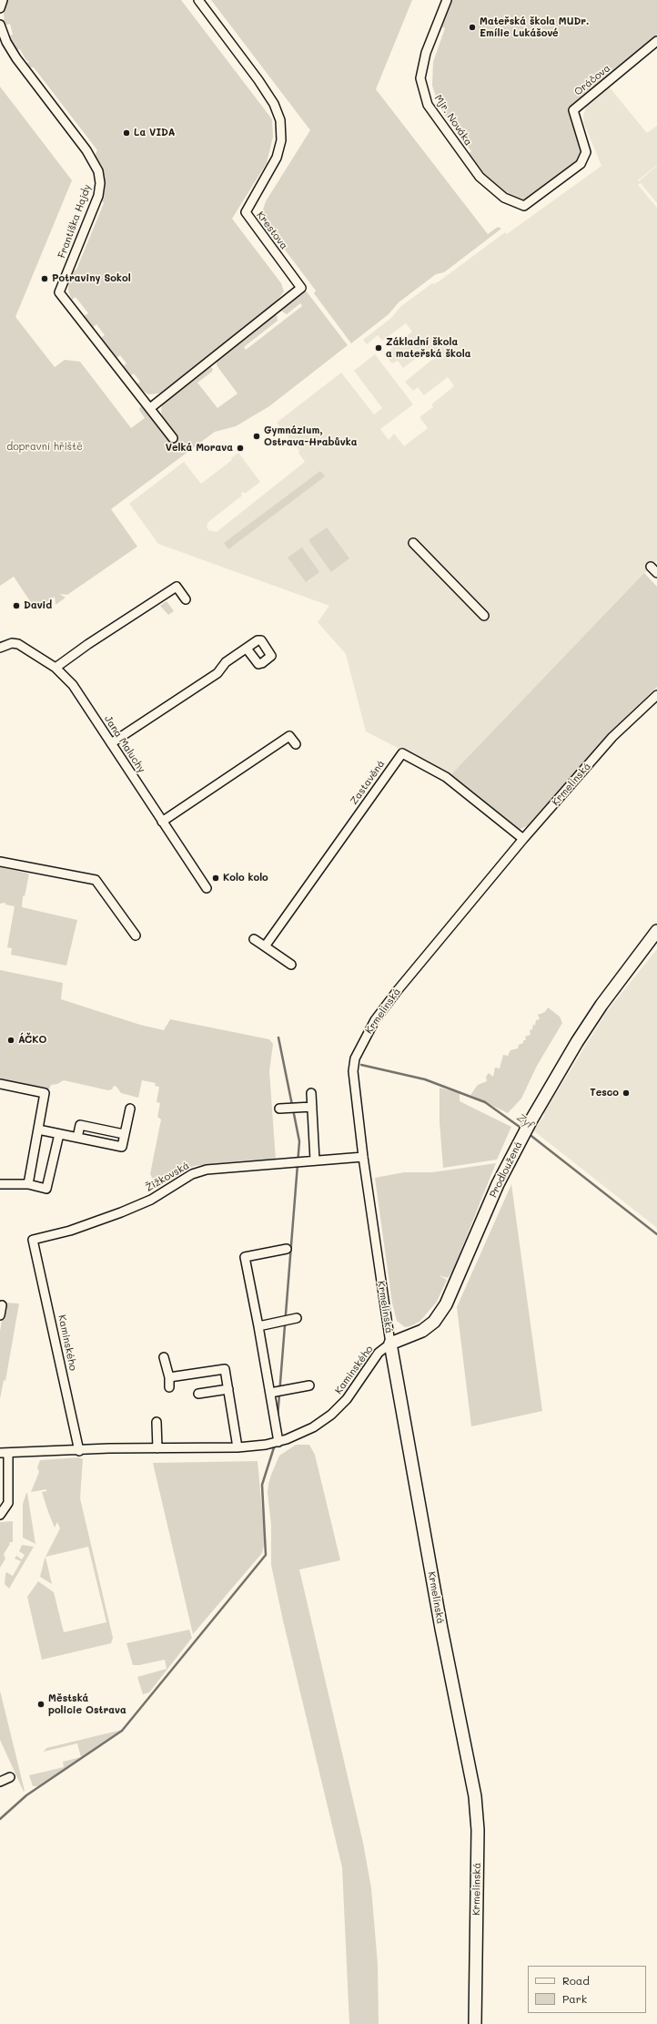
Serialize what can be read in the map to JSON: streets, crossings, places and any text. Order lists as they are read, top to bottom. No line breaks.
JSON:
{"streets":{"main road":["Krmelínská","Prodloužená"],"street":["Oráčova","Mjr. Nováka","Františka Hajdy","Krestova","Jana Maluchy","Zastavěná","Žižkovská","Kaminského"]},"crossings":[["Oráčova","Mjr. Nováka"],["Františka Hajdy","Krestova"],["Zastavěná","Krmelínská"],["Krmelínská","Prodloužená"],["Krmelínská","Žižkovská"],["Krmelínská","Kaminského"],["Prodloužená","Kaminského"],["Žižkovská","Kaminského"]],"water":["Zyf"],"parks":["dopravní hřiště"],"places":["Mateřská škola MUDr. Emílie Lukášové","La VIDA","Potraviny Sokol","Základní škola a mateřská škola","Gymnázium, Ostrava-Hrabůvka","Velká Morava","David","Kolo kolo","ÁČKO","Tesco","Městská policie Ostrava"],"legend":["Road","Park"]}
